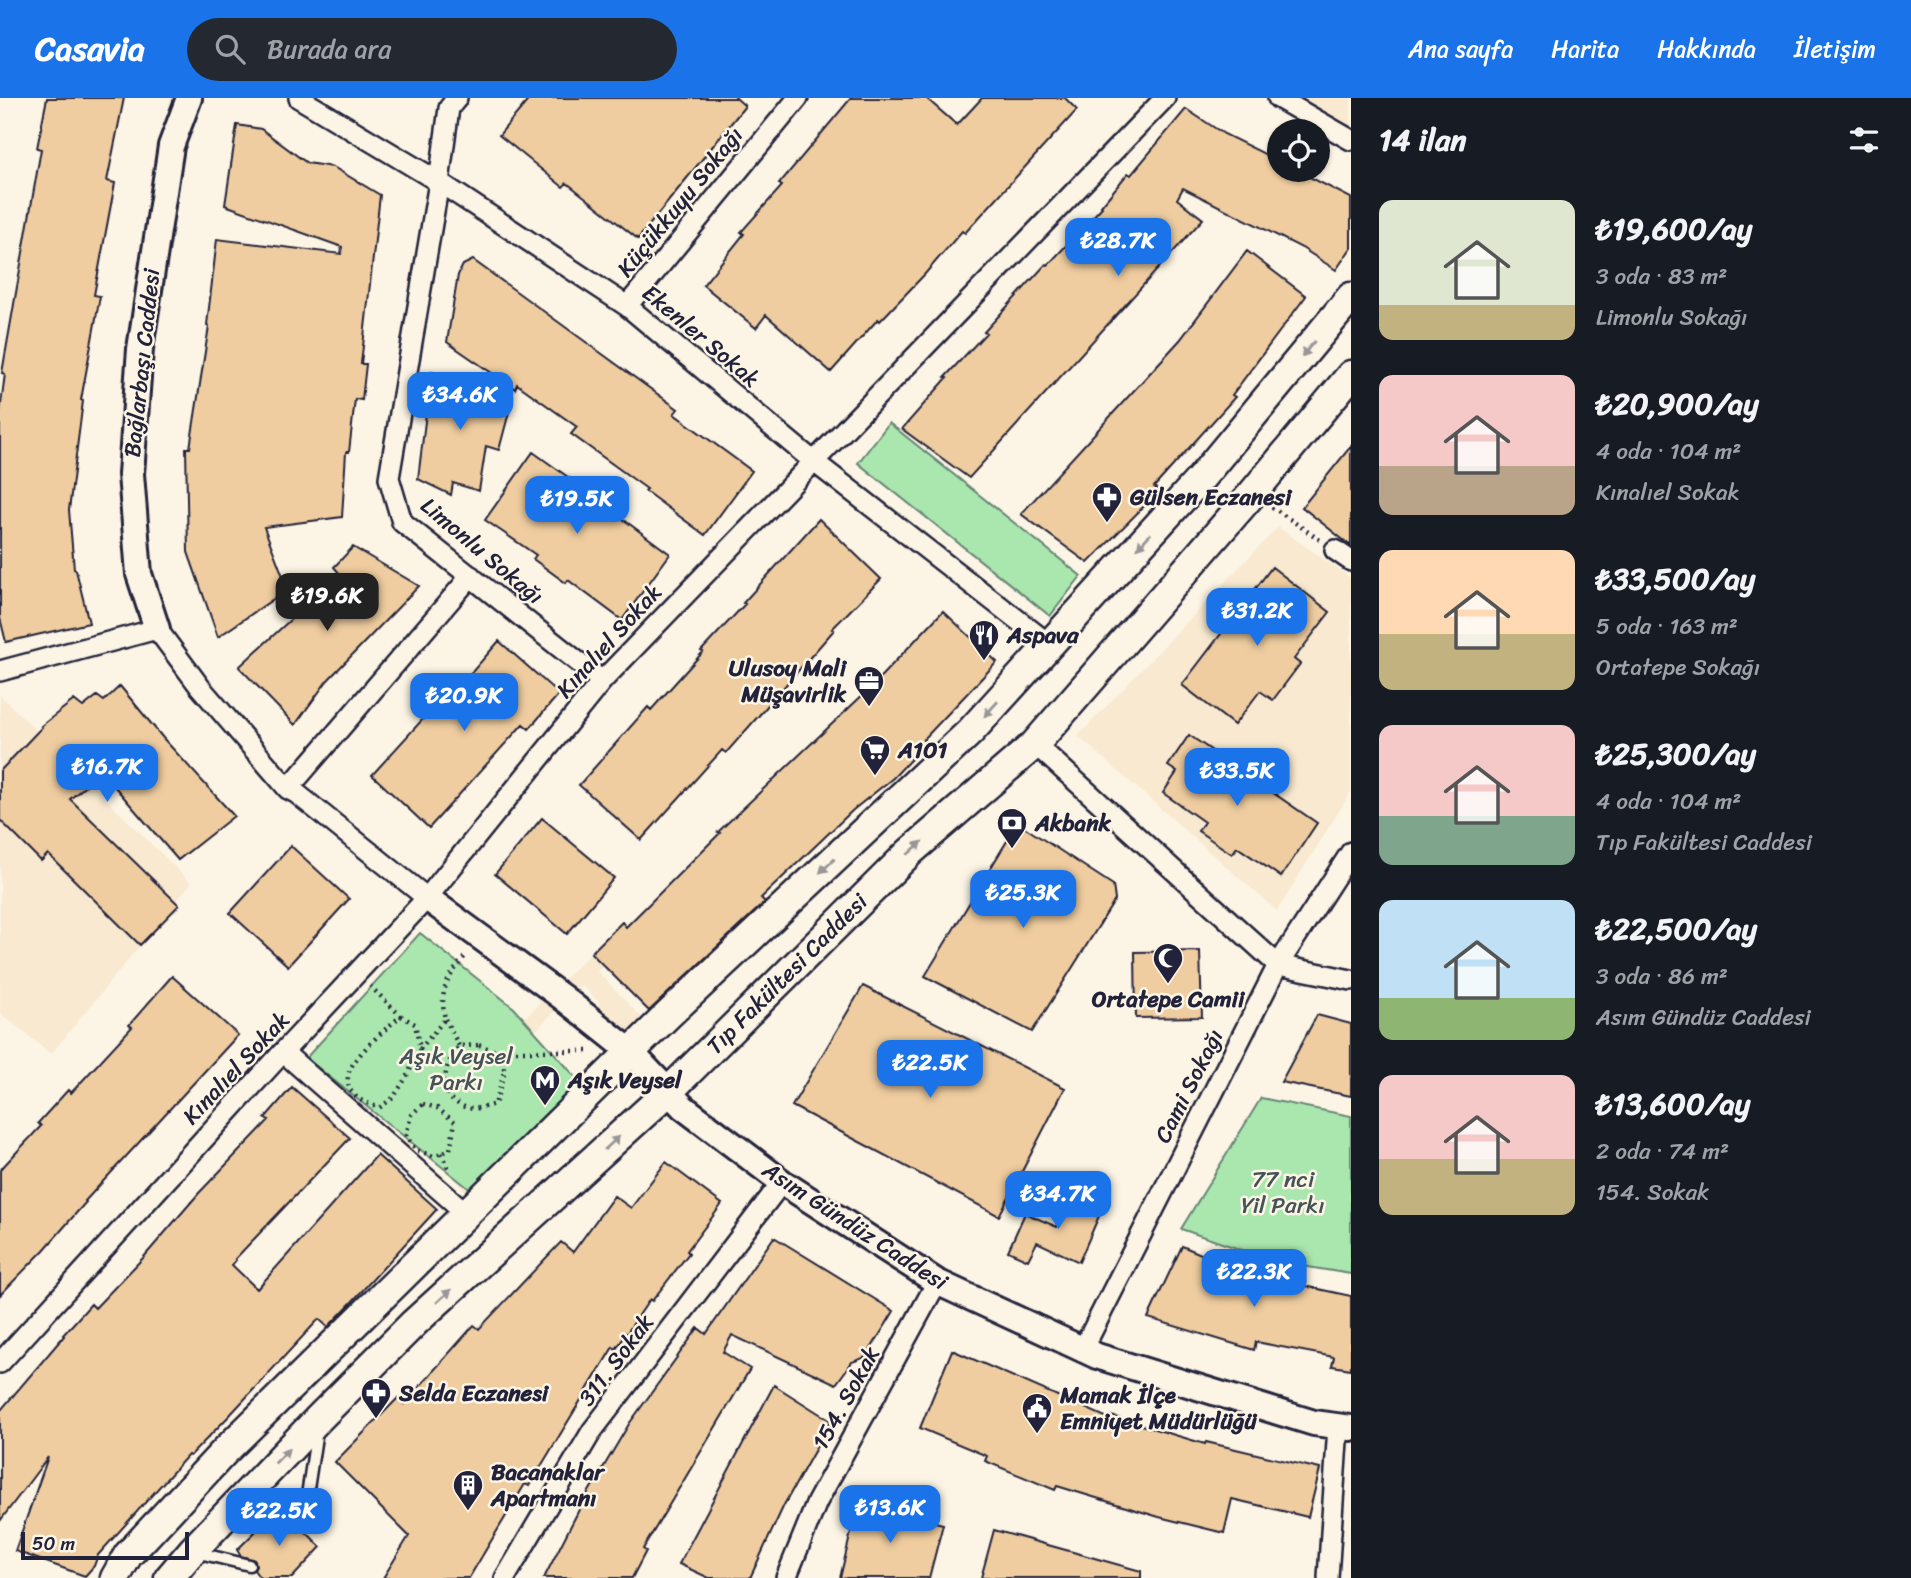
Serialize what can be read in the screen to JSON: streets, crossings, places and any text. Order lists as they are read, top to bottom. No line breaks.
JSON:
{"streets":{"main road":["Tıp Fakültesi Caddesi"],"street":["Küçükkuyu Sokağı","Ekenler Sokak","Bağlarbaşı Caddesi","Limonlu Sokağı","Kınalıel Sokak","Cami Sokağı","Asım Gündüz Caddesi","311. Sokak","154. Sokak"]},"crossings":[["Küçükkuyu Sokağı","Ekenler Sokak"],["Ekenler Sokak","Limonlu Sokağı"],["Ekenler Sokak","Kınalıel Sokak"],["Limonlu Sokağı","Kınalıel Sokak"],["Kınalıel Sokak","Asım Gündüz Caddesi"],["Tıp Fakültesi Caddesi","Asım Gündüz Caddesi"],["Cami Sokağı","Asım Gündüz Caddesi"],["Asım Gündüz Caddesi","311. Sokak"],["Asım Gündüz Caddesi","154. Sokak"]],"parks":["Aşık Veysel Parkı","77 nci Yil Parkı"],"places":{"pharmacy":["Gülsen Eczanesi","Selda Eczanesi"],"restaurant":["Aspava"],"office":["Ulusoy Mali Müşavirlik"],"supermarket":["A101"],"bank":["Akbank"],"mosque":["Ortatepe Camii"],"metro station":["Aşık Veysel"],"public building":["Mamak İlçe Emniyet Müdürlüğü"],"building":["Bacanaklar Apartmanı"]},"scale_bar":"50 m","page":{"header":"Casavia","search":"Burada ara","nav":["Ana sayfa","Harita","Hakkında","İletişim"],"heading":"14 ilan","list":[{"name":"₺19,600/ay","note":"3 oda · 83 m² · Limonlu Sokağı"},{"name":"₺20,900/ay","note":"4 oda · 104 m² · Kınalıel Sokak"},{"name":"₺33,500/ay","note":"5 oda · 163 m² · Ortatepe Sokağı"},{"name":"₺25,300/ay","note":"4 oda · 104 m² · Tıp Fakültesi Caddesi"},{"name":"₺22,500/ay","note":"3 oda · 86 m² · Asım Gündüz Caddesi"},{"name":"₺13,600/ay","note":"2 oda · 74 m² · 154. Sokak"}],"price":["₺28.7K","₺34.6K","₺19.5K","₺19.6K","₺31.2K","₺20.9K","₺16.7K","₺33.5K","₺25.3K","₺22.5K","₺34.7K","₺22.3K","₺13.6K","₺22.5K"],"scale":"50 m"}}
